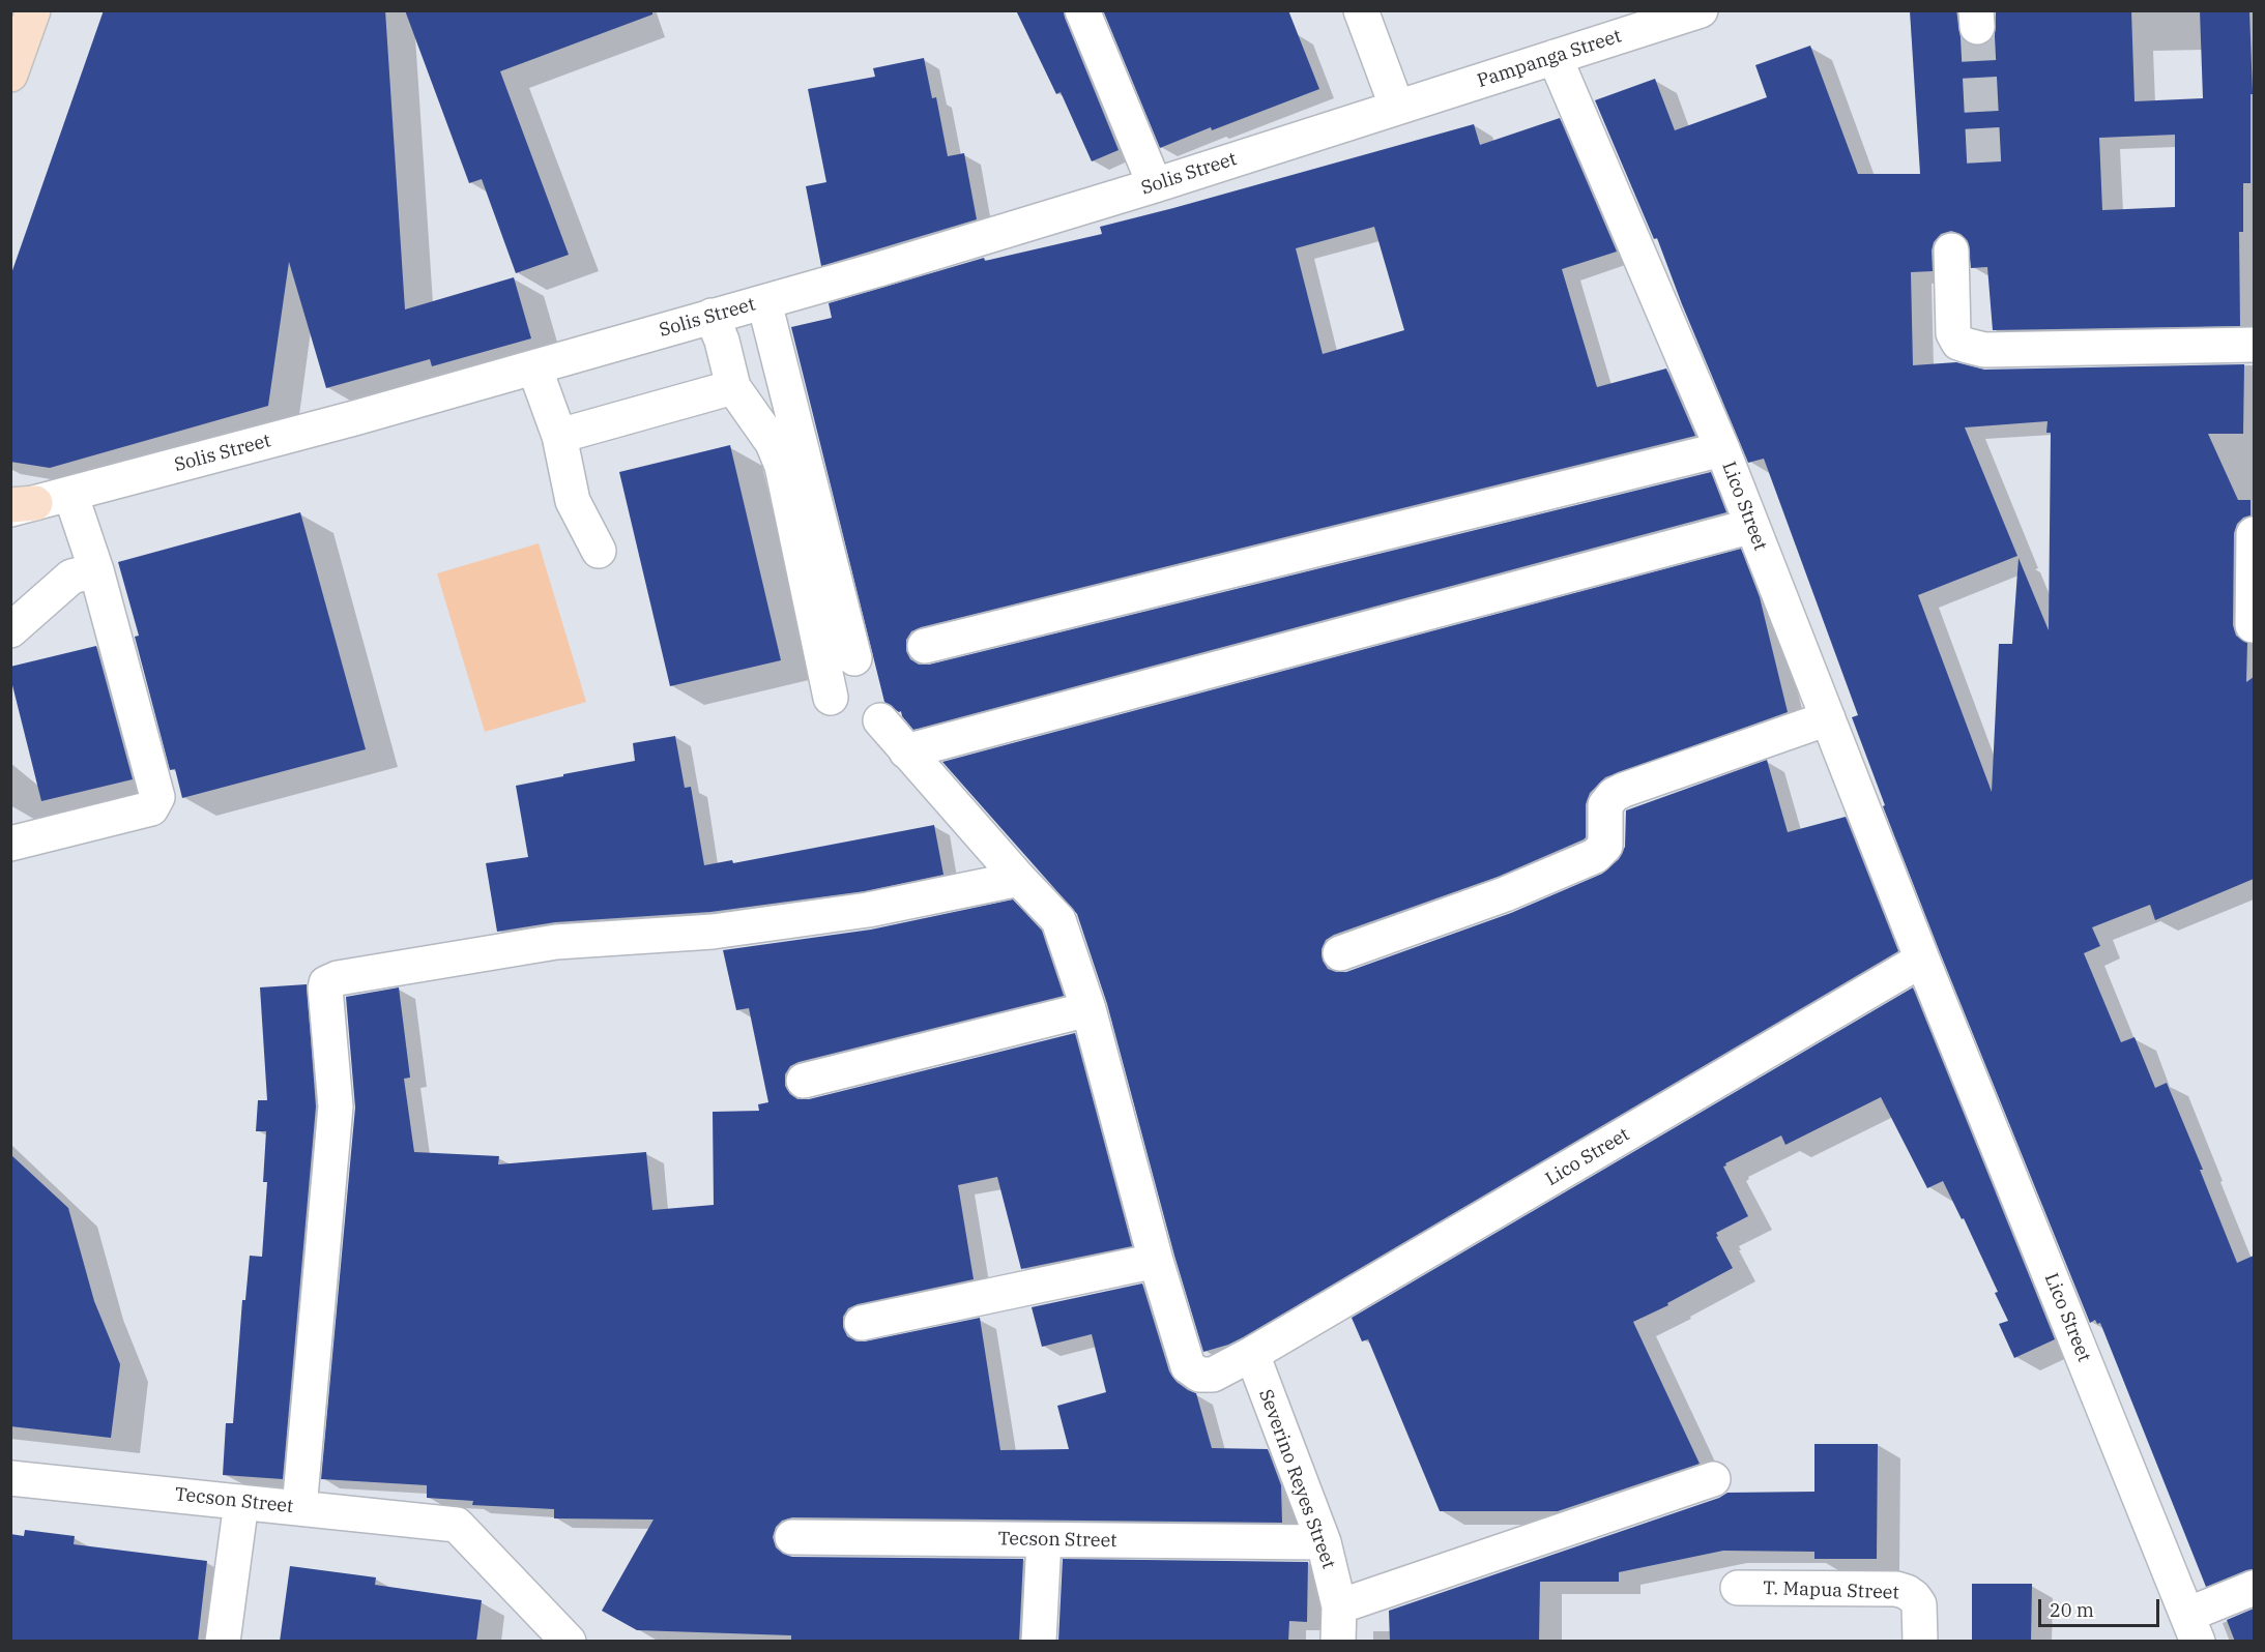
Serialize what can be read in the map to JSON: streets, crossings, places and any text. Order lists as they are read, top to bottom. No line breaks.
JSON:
{"streets":{"street":["Pampanga Street","Solis Street","Lico Street","Severino Reyes Street","Tecson Street","T. Mapua Street"]},"crossings":[["Pampanga Street","Solis Street"],["Pampanga Street","Lico Street"],["Lico Street","Severino Reyes Street"],["Severino Reyes Street","Tecson Street"]],"scale_bar":"20 m"}
